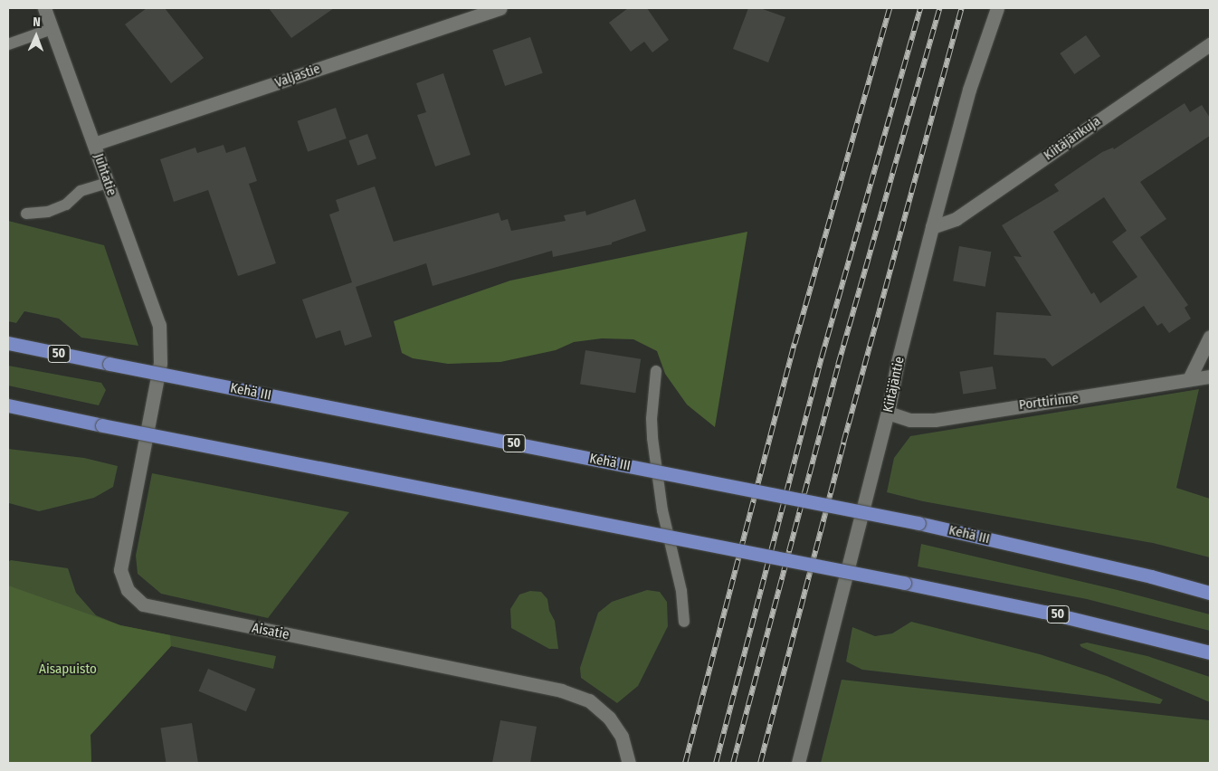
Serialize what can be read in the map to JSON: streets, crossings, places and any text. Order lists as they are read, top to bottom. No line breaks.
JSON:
{"streets":{"highway":["50","Kehä III"],"street":["Valjastie","Kiitäjänkuja","Juhtatie","Kiitäjäntie","Porttirinne","Aisatie"]},"crossings":[["Valjastie","Juhtatie"],["Kiitäjänkuja","Kiitäjäntie"],["Juhtatie","Aisatie"],["Kiitäjäntie","Porttirinne"]],"parks":["Aisapuisto"],"north":"top"}
